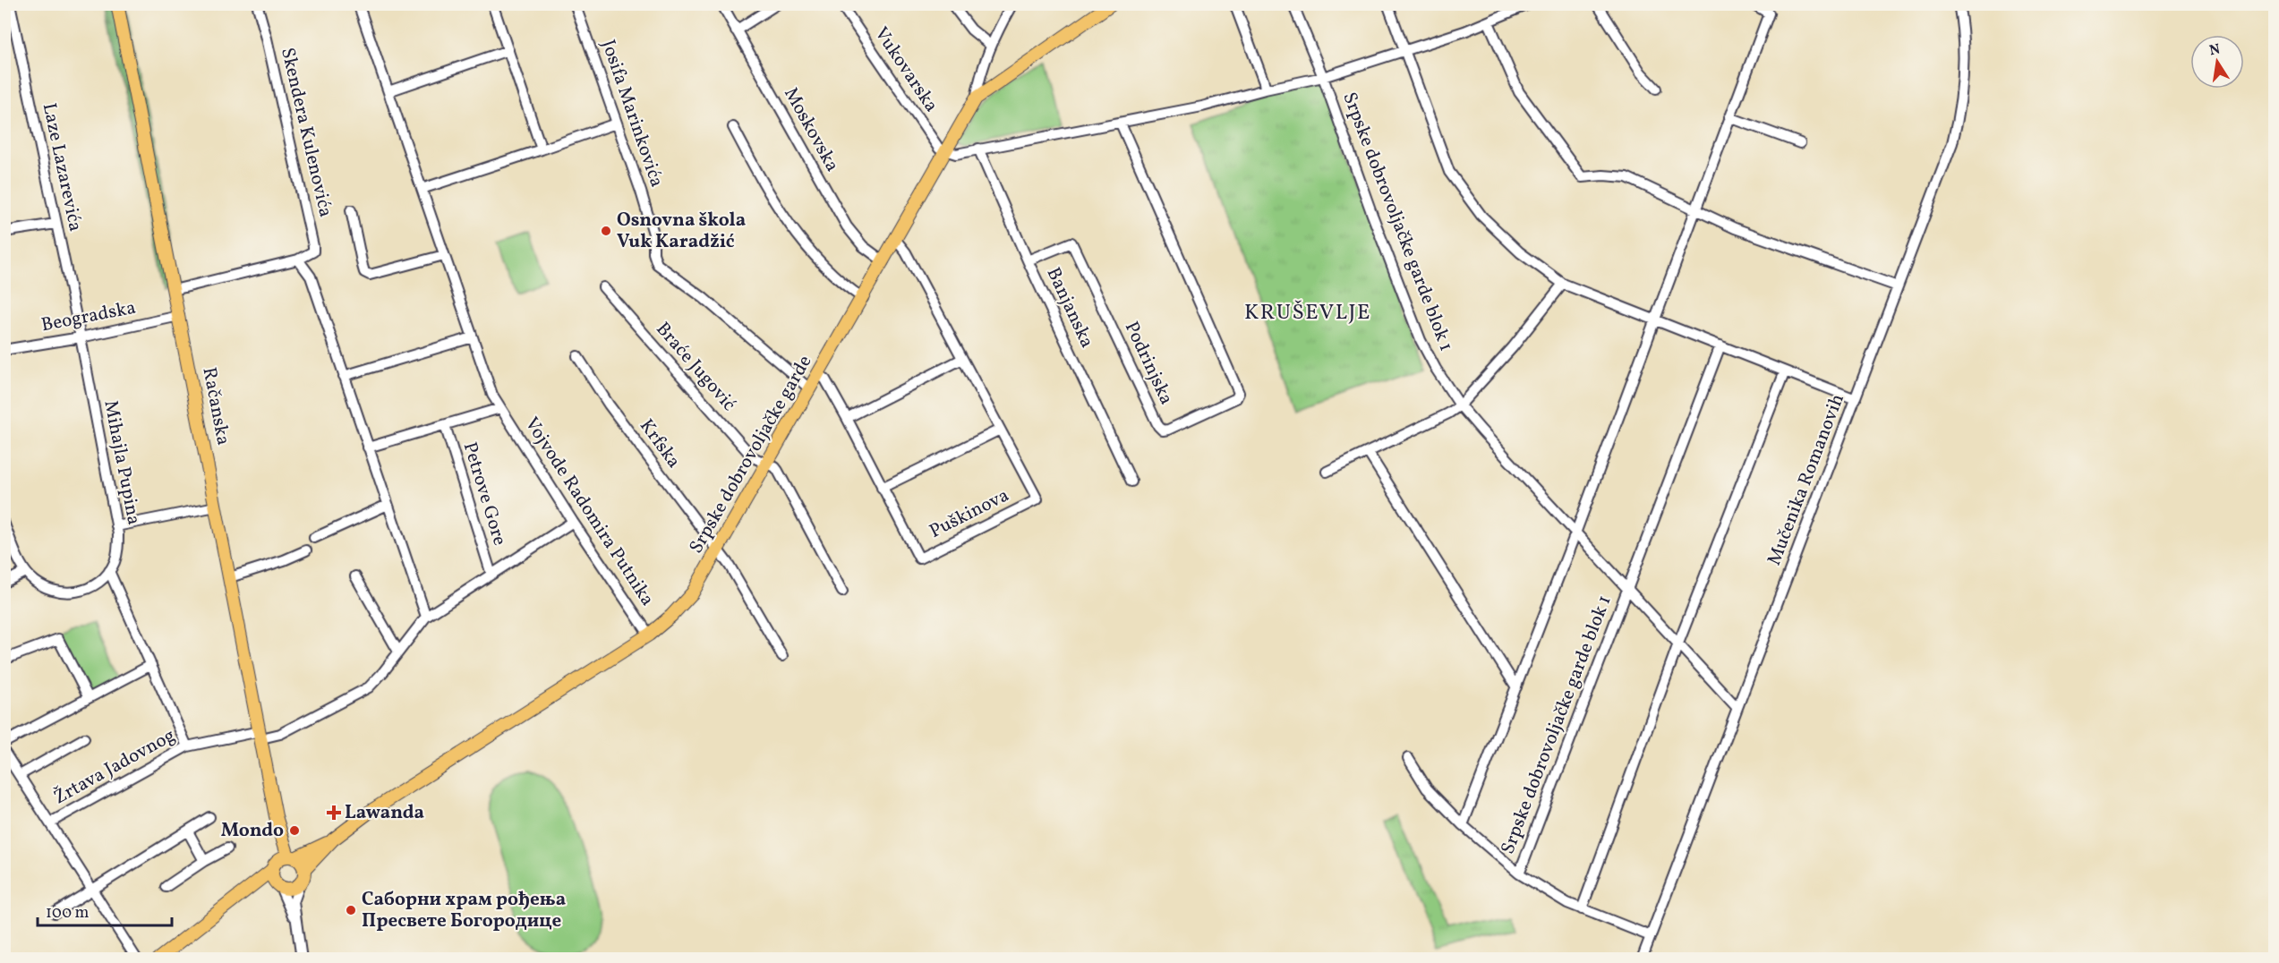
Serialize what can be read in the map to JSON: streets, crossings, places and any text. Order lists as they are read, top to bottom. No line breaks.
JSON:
{"streets":{"main road":["Račanska","Srpske dobrovoljačke garde"],"street":["Vukovarska","Josifa Marinkovića","Moskovska","Skendera Kulenovića","Laze Lazarevića","Srpske dobrovoljačke garde blok 1","Banjanska","Beogradska","Podrinjska","Braće Jugović","Krfska","Mihajla Pupina","Mučenika Romanovih","Petrove Gore","Vojvode Radomira Putnika","Puškinova","Žrtava Jadovnog"]},"crossings":[["Vukovarska","Srpske dobrovoljačke garde"],["Josifa Marinkovića","Srpske dobrovoljačke garde"],["Moskovska","Srpske dobrovoljačke garde"],["Laze Lazarevića","Beogradska"],["Laze Lazarevića","Mihajla Pupina"],["Srpske dobrovoljačke garde blok 1","Mučenika Romanovih"],["Banjanska","Podrinjska"],["Beogradska","Račanska"],["Beogradska","Mihajla Pupina"],["Braće Jugović","Srpske dobrovoljačke garde"],["Račanska","Petrove Gore"],["Račanska","Žrtava Jadovnog"],["Krfska","Srpske dobrovoljačke garde"],["Srpske dobrovoljačke garde","Vojvode Radomira Putnika"],["Srpske dobrovoljačke garde","Puškinova"],["Petrove Gore","Vojvode Radomira Putnika"],["Petrove Gore","Žrtava Jadovnog"]],"districts":["KRUŠEVLJE"],"places":{"other":["Osnovna škola Vuk Karadžić","Mondo","Саборни храм рођења Пресвете Богородице"],"health":["Lawanda"]},"scale_bar":"100 m","north":"top"}
